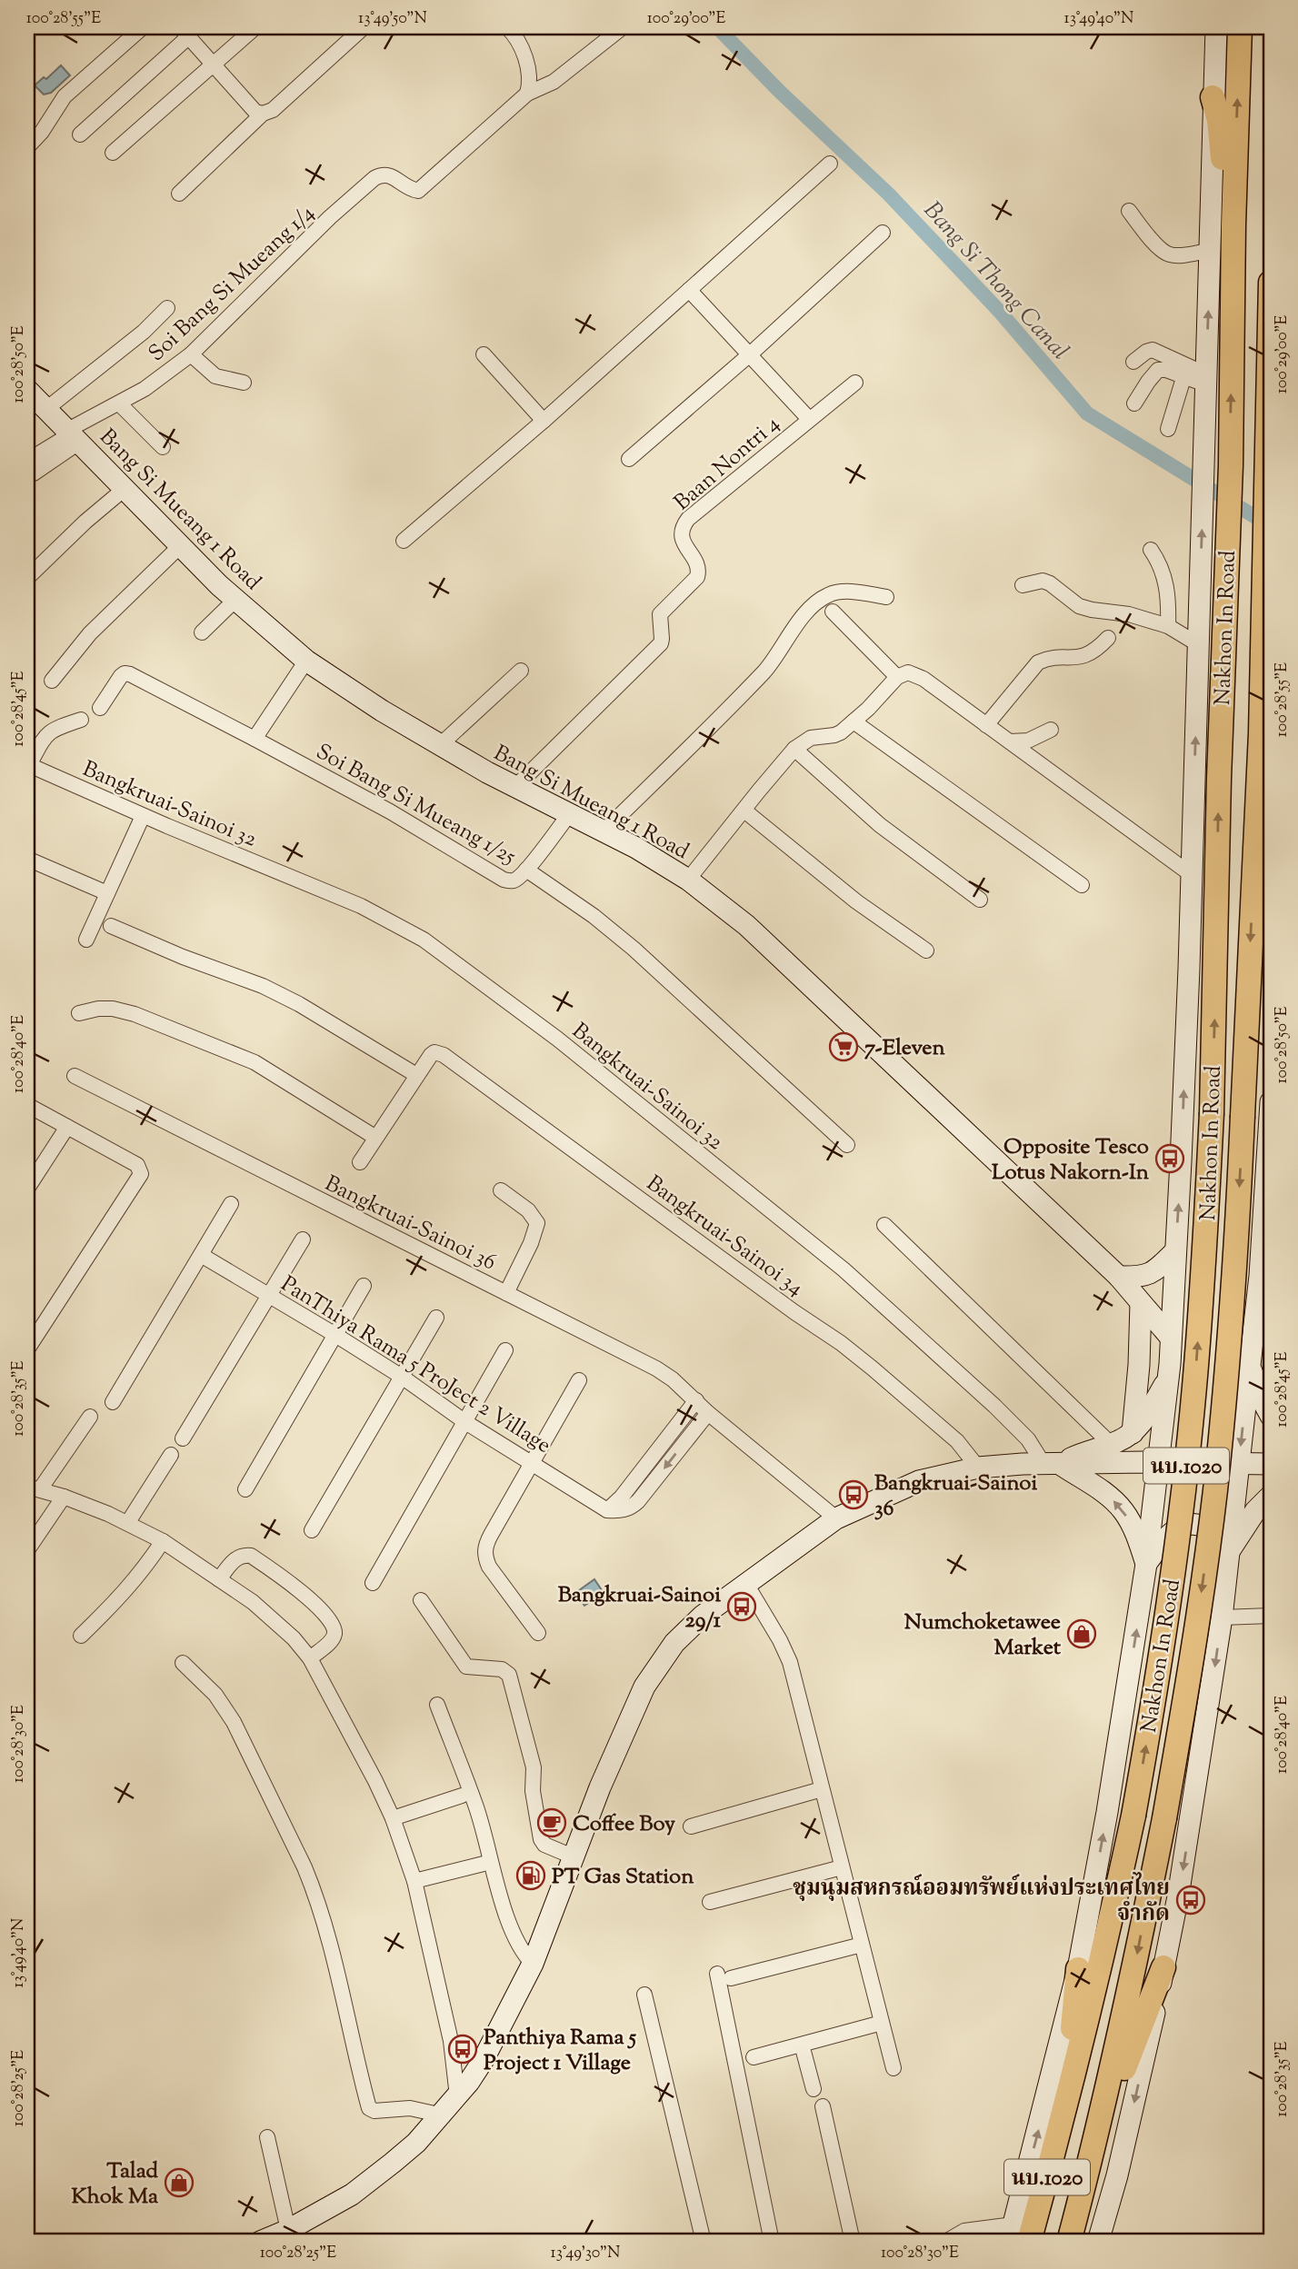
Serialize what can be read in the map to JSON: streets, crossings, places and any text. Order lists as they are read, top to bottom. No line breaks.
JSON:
{"streets":{"main road":["Bang Si Mueang 1 Road","Nakhon In Road","นบ.1020"],"street":["Soi Bang Si Mueang 1/4","Baan Nontri 4","Bangkruai-Sainoi 32","Soi Bang Si Mueang 1/25","Bangkruai-Sainoi 36","Bangkruai-Sainoi 34","PanThiya Rama 5 ProJect 2 Village"]},"crossings":[["Soi Bang Si Mueang 1/4","Bang Si Mueang 1 Road"],["Baan Nontri 4","Bang Si Mueang 1 Road"],["Bang Si Mueang 1 Road","Nakhon In Road"],["Bang Si Mueang 1 Road","Soi Bang Si Mueang 1/25"]],"water":["Bang Si Thong Canal"],"places":{"supermarket":["7-Eleven"],"bus stop":["Opposite Tesco Lotus Nakorn-In","Bangkruai-Sainoi 36","Bangkruai-Sainoi 29/1","ชุมนุมสหกรณ์ออมทรัพย์แห่งประเทศไทย จำกัด","Panthiya Rama 5 Project 1 Village"],"shop":["Numchoketawee Market","Talad Khok Ma"],"cafe":["Coffee Boy"],"fuel station":["PT Gas Station"]},"coordinates":["100°28'55\"E","13°49'50\"N","100°29'00\"E","13°49'40\"N","100°28'50\"E","100°28'45\"E","100°28'40\"E","100°28'35\"E","100°28'30\"E","100°28'25\"E","13°49'30\"N"]}
